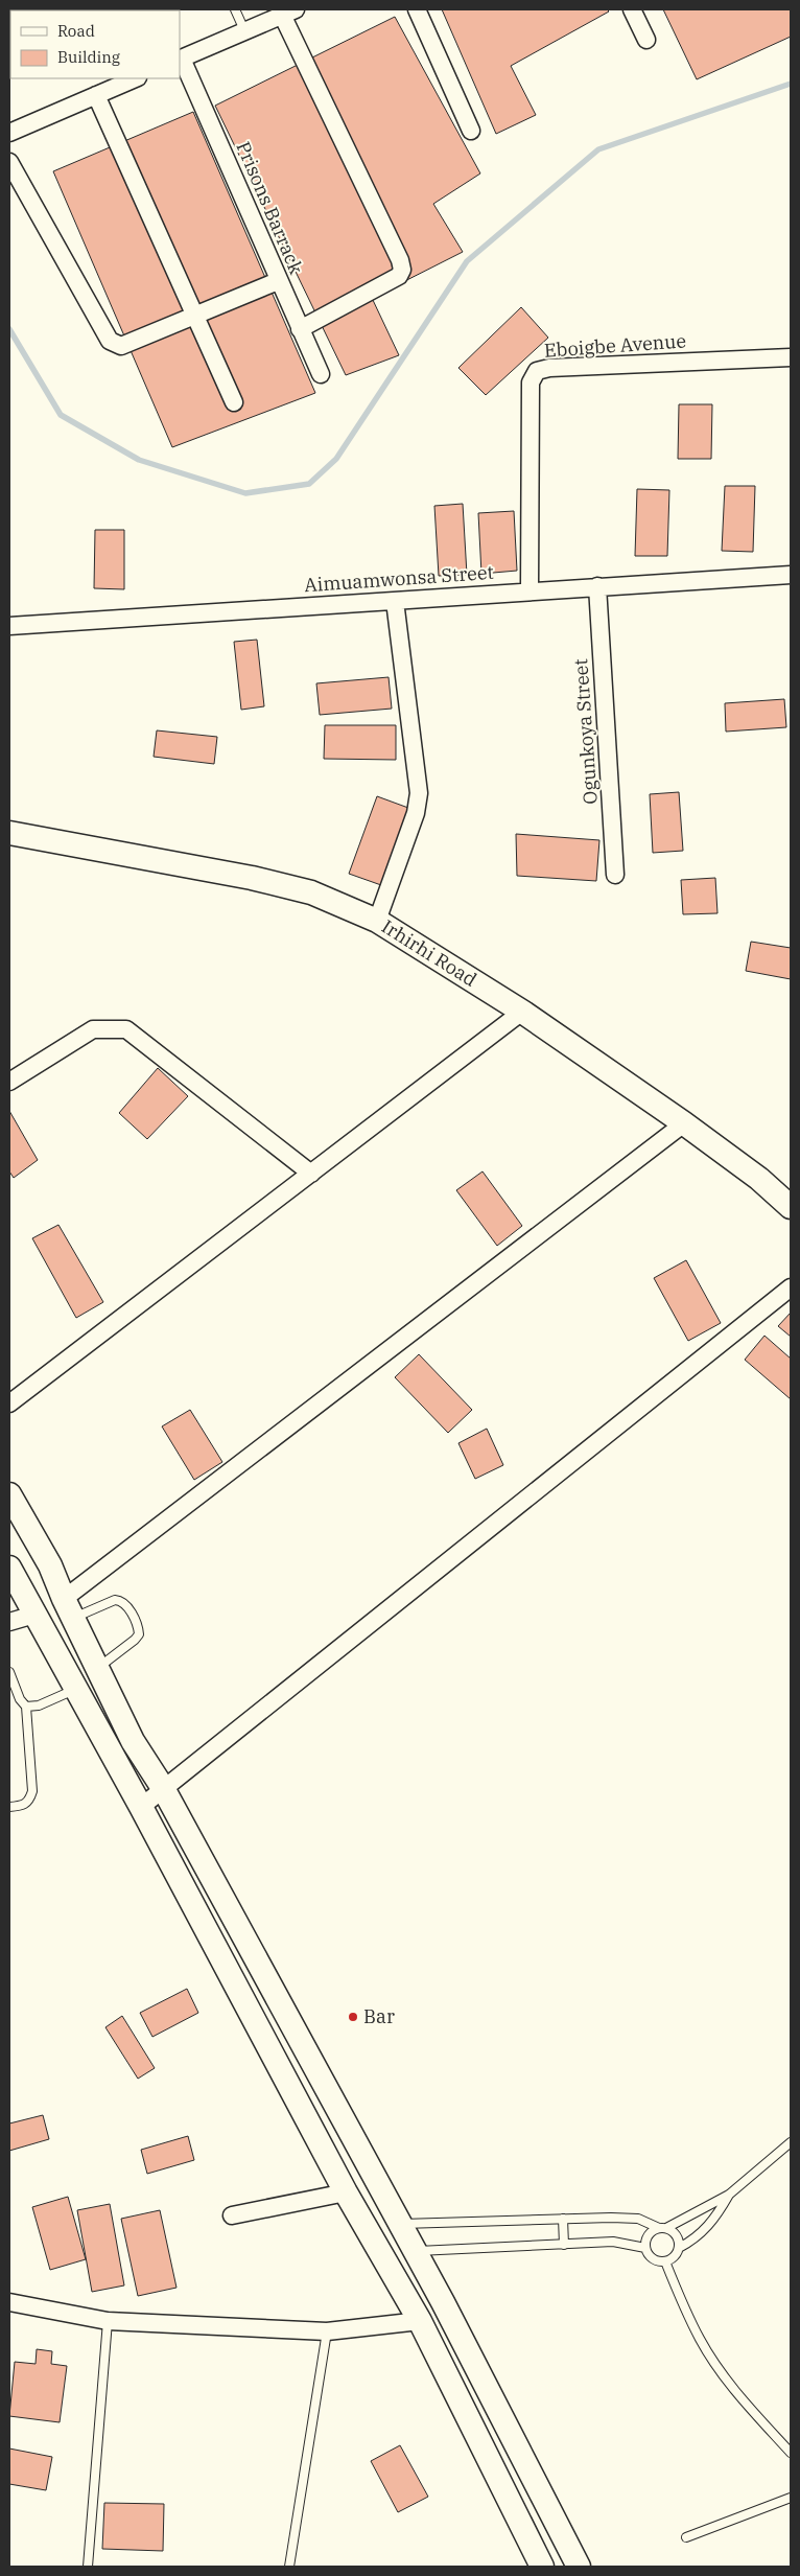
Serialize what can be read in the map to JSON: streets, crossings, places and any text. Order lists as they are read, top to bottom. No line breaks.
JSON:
{"streets":{"main road":["Irhirhi Road"],"street":["Prisons Barrack","Eboigbe Avenue","Aimuamwonsa Street","Ogunkoya Street"]},"crossings":[["Eboigbe Avenue","Aimuamwonsa Street"],["Aimuamwonsa Street","Ogunkoya Street"]],"places":["Bar"],"legend":["Road","Building"]}
